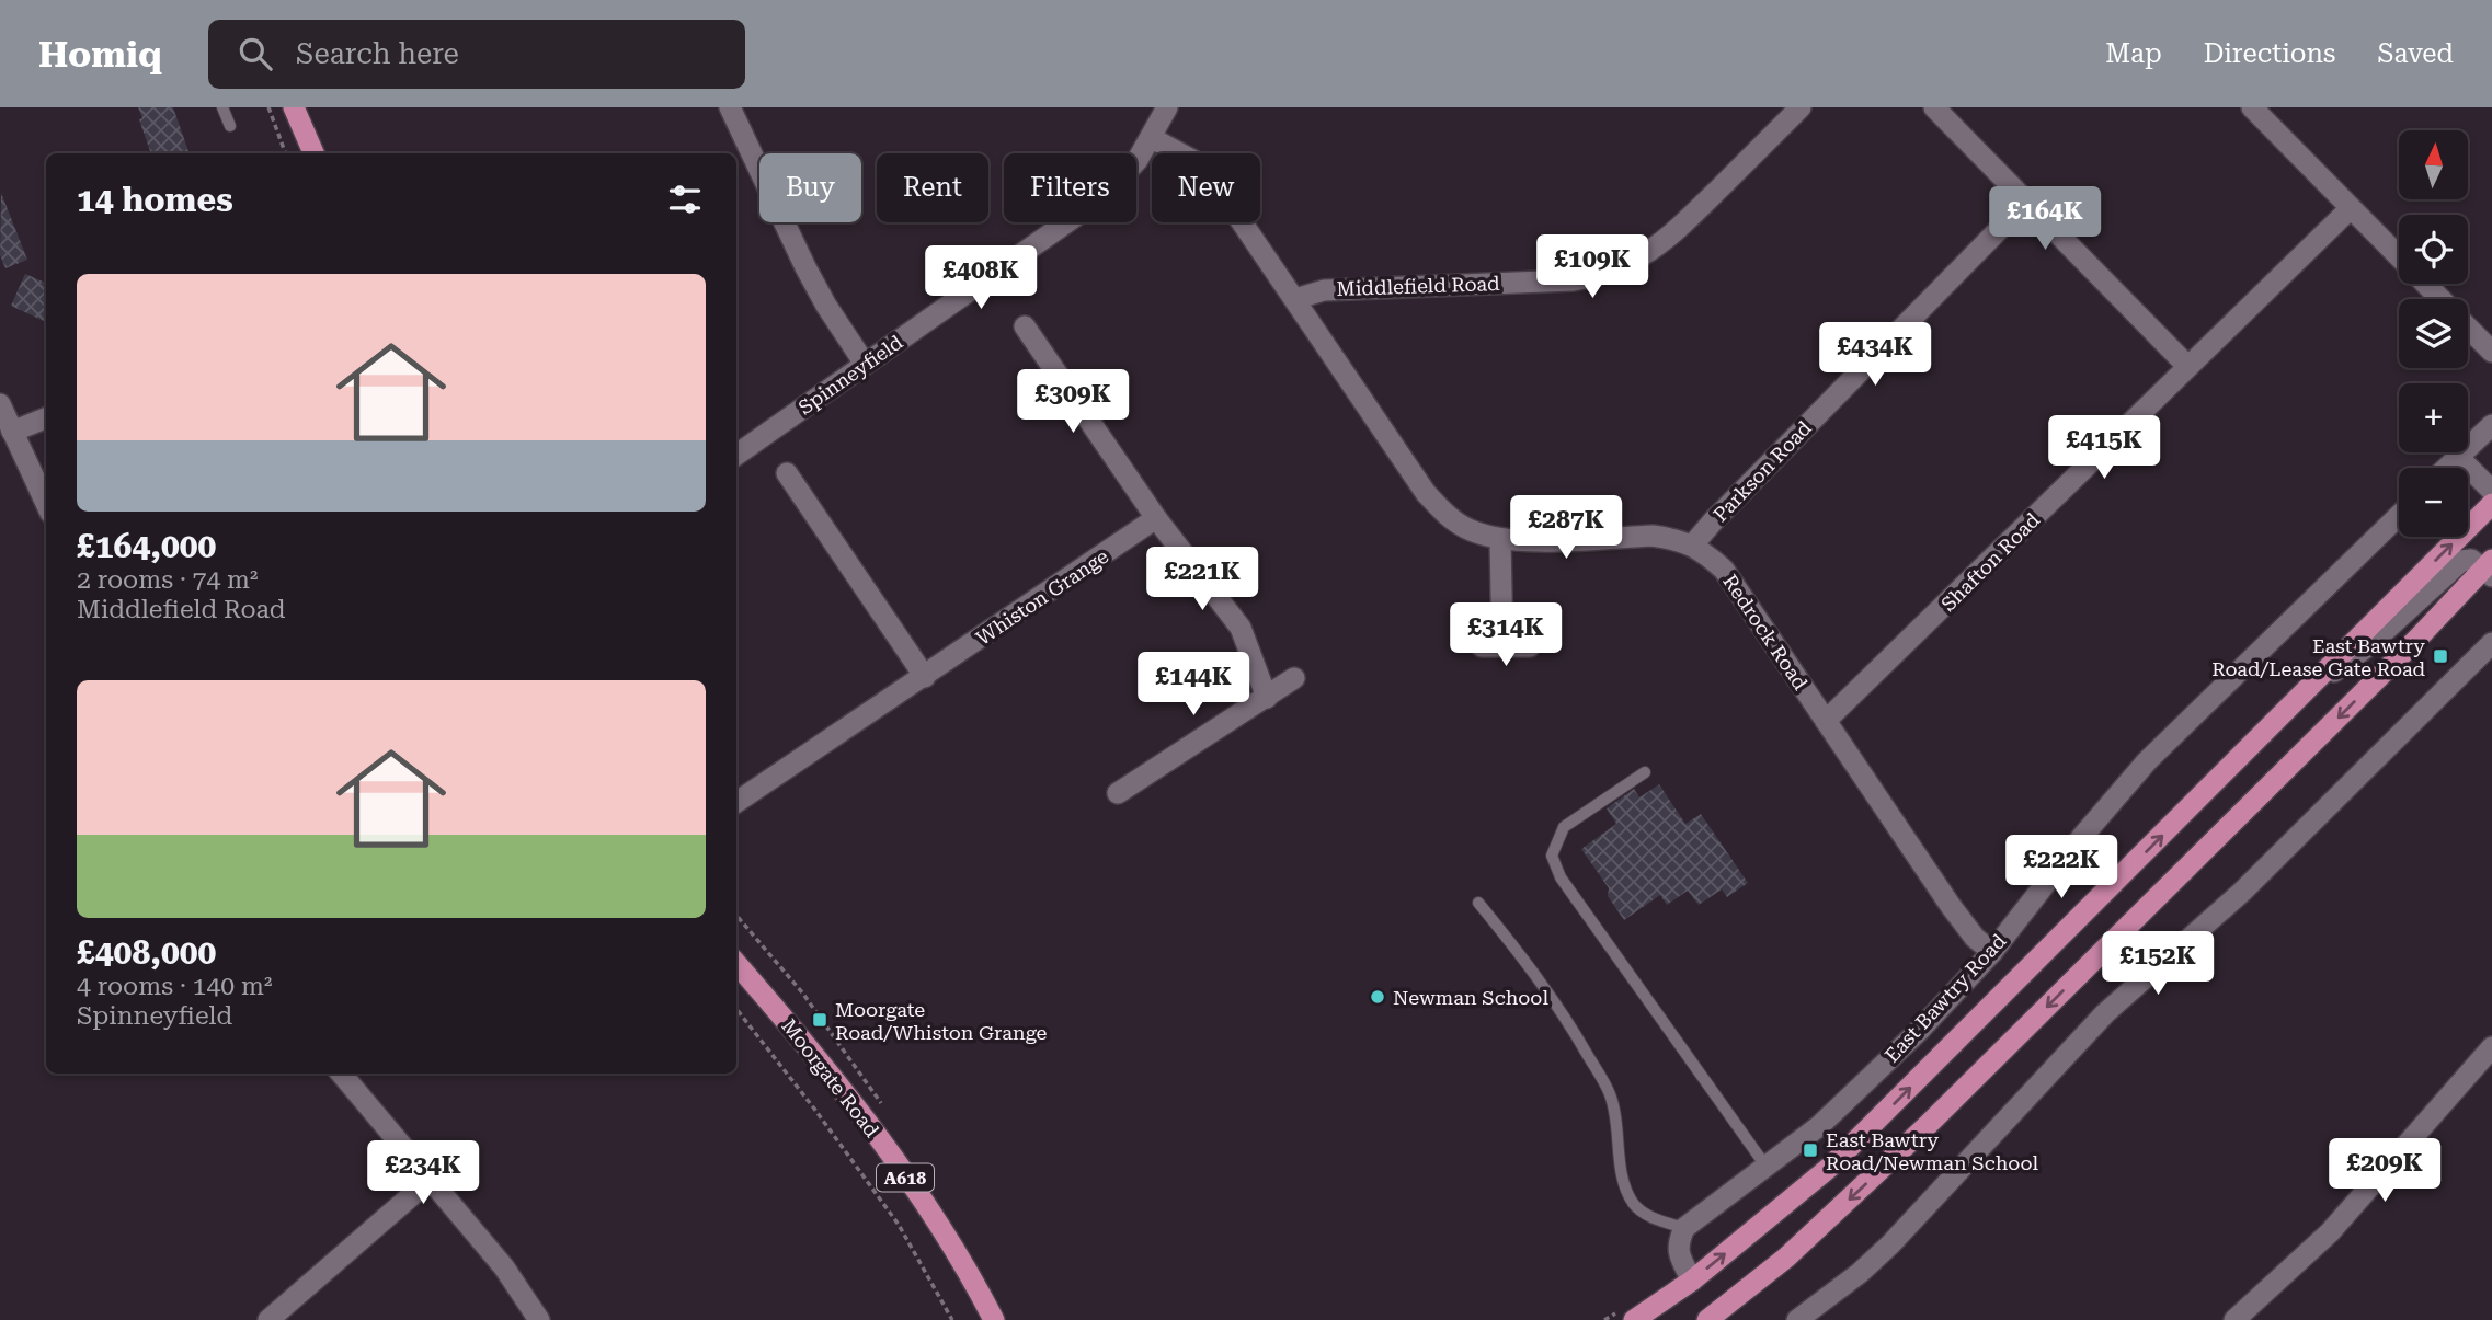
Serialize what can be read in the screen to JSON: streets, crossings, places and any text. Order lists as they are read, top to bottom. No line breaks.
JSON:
{"streets":{"main road":["East Bawtry Road","Moorgate Road","A618"],"street":["Middlefield Road","Spinneyfield","Parkson Road","Shafton Road","Whiston Grange","Redrock Road"]},"crossings":[["Middlefield Road","Redrock Road"],["Spinneyfield","Redrock Road"],["Parkson Road","Redrock Road"],["Shafton Road","Redrock Road"],["Redrock Road","East Bawtry Road"]],"places":{"transit":["East Bawtry Road/Lease Gate Road","Moorgate Road/Whiston Grange","East Bawtry Road/Newman School"],"other":["Newman School"]},"north":"top","page":{"header":"Homiq","search":"Search here","nav":["Map","Directions","Saved"],"map_buttons":["+","−"],"chip":["Buy","Rent","Filters","New"],"heading":"14 homes","price":["£164K","£109K","£408K","£434K","£309K","£415K","£287K","£221K","£314K","£144K","£222K","£152K","£209K","£234K"],"list":[{"name":"£164,000","note":"2 rooms · 74 m² · Middlefield Road"},{"name":"£408,000","note":"4 rooms · 140 m² · Spinneyfield"}]}}
